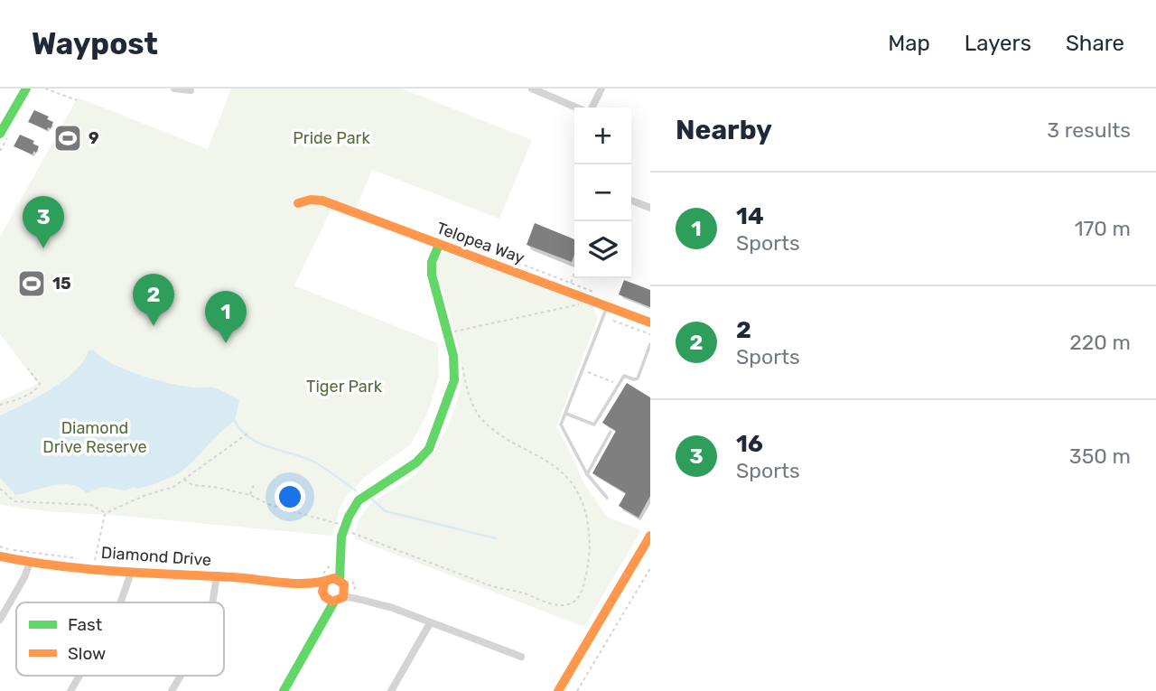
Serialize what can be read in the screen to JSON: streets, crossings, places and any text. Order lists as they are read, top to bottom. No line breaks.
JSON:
{"streets":{"street":["Telopea Way","Diamond Drive"]},"parks":["Pride Park","Tiger Park","Diamond Drive Reserve"],"places":{"sports":["9","15"]},"legend":["Fast","Slow"],"page":{"header":"Waypost","nav":["Map","Layers","Share"],"heading":["Nearby","3 results"],"map_buttons":["+","−"],"list":[{"mark":"1","name":"14","note":"Sports","value":"170 m"},{"mark":"2","name":"2","note":"Sports","value":"220 m"},{"mark":"3","name":"16","note":"Sports","value":"350 m"}],"pins":["3","2","1"]}}
